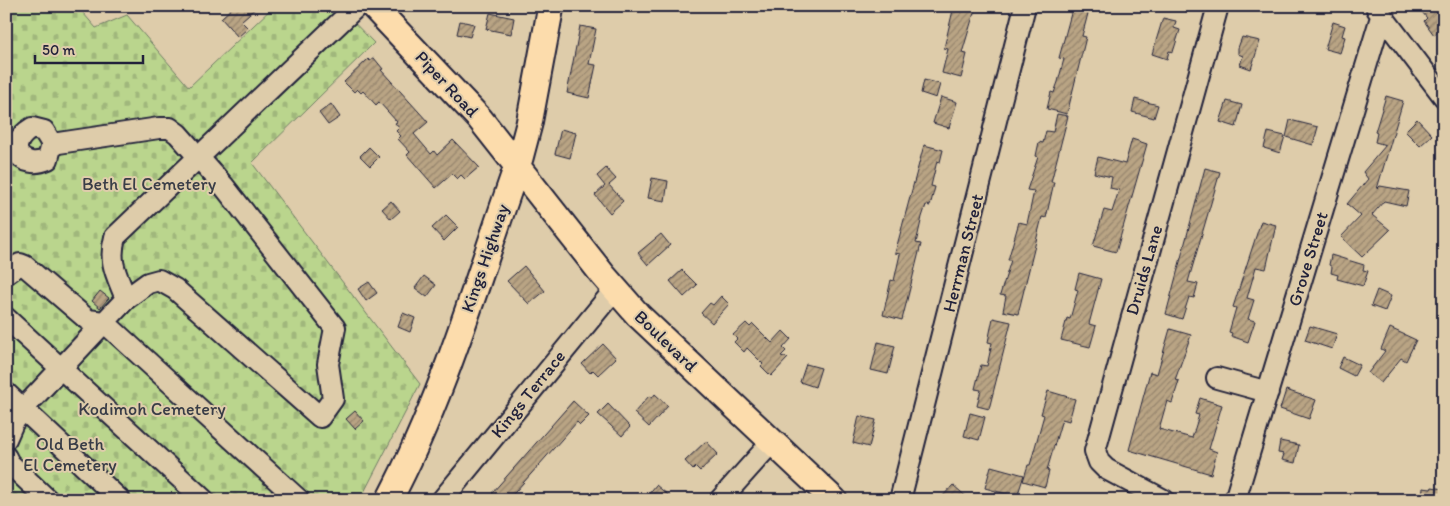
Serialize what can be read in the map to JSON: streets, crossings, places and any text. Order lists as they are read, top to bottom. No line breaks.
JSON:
{"streets":{"main road":["Piper Road","Kings Highway","Boulevard"],"street":["Herrman Street","Grove Street","Druids Lane","Kings Terrace"]},"crossings":[["Piper Road","Kings Highway"],["Piper Road","Boulevard"],["Kings Highway","Boulevard"],["Boulevard","Kings Terrace"]],"parks":["Beth El Cemetery","Kodimoh Cemetery","Old Beth El Cemetery"],"scale_bar":"50 m"}
